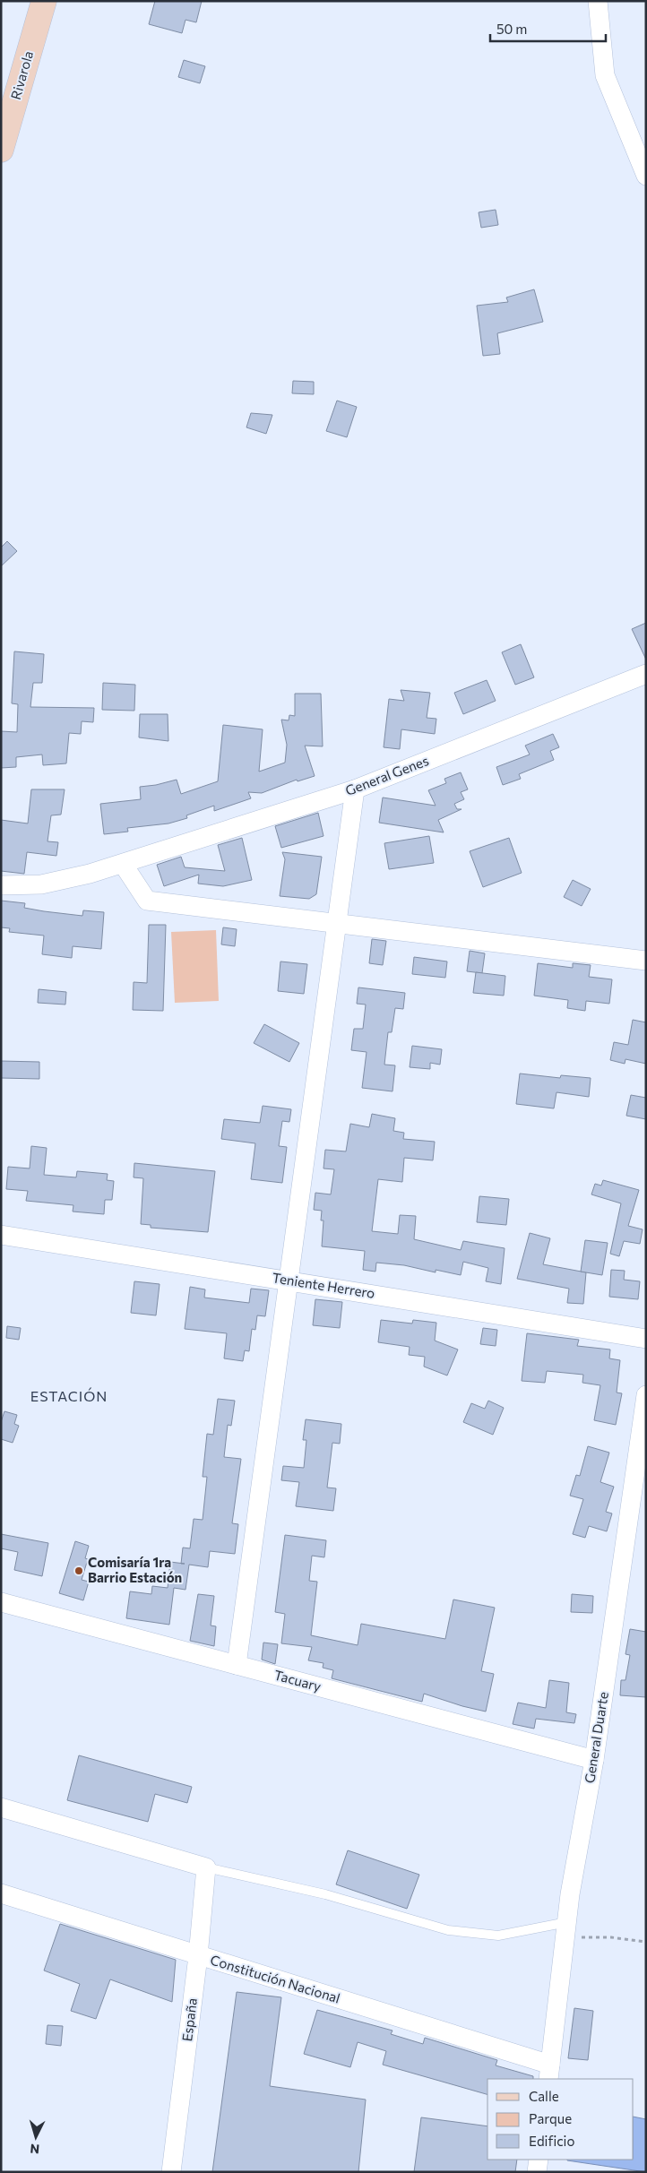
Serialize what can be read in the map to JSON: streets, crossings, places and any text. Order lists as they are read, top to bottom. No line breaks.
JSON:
{"streets":{"street":["Rivarola","General Genes","Teniente Herrero","Tacuary","General Duarte","Constitución Nacional","España"]},"crossings":[["Tacuary","General Duarte"],["General Duarte","Constitución Nacional"],["Constitución Nacional","España"]],"districts":["ESTACIÓN"],"places":["Comisaría 1ra Barrio Estación"],"legend":["Calle","Parque","Edificio"],"scale_bar":"50 m","north":"bottom"}
